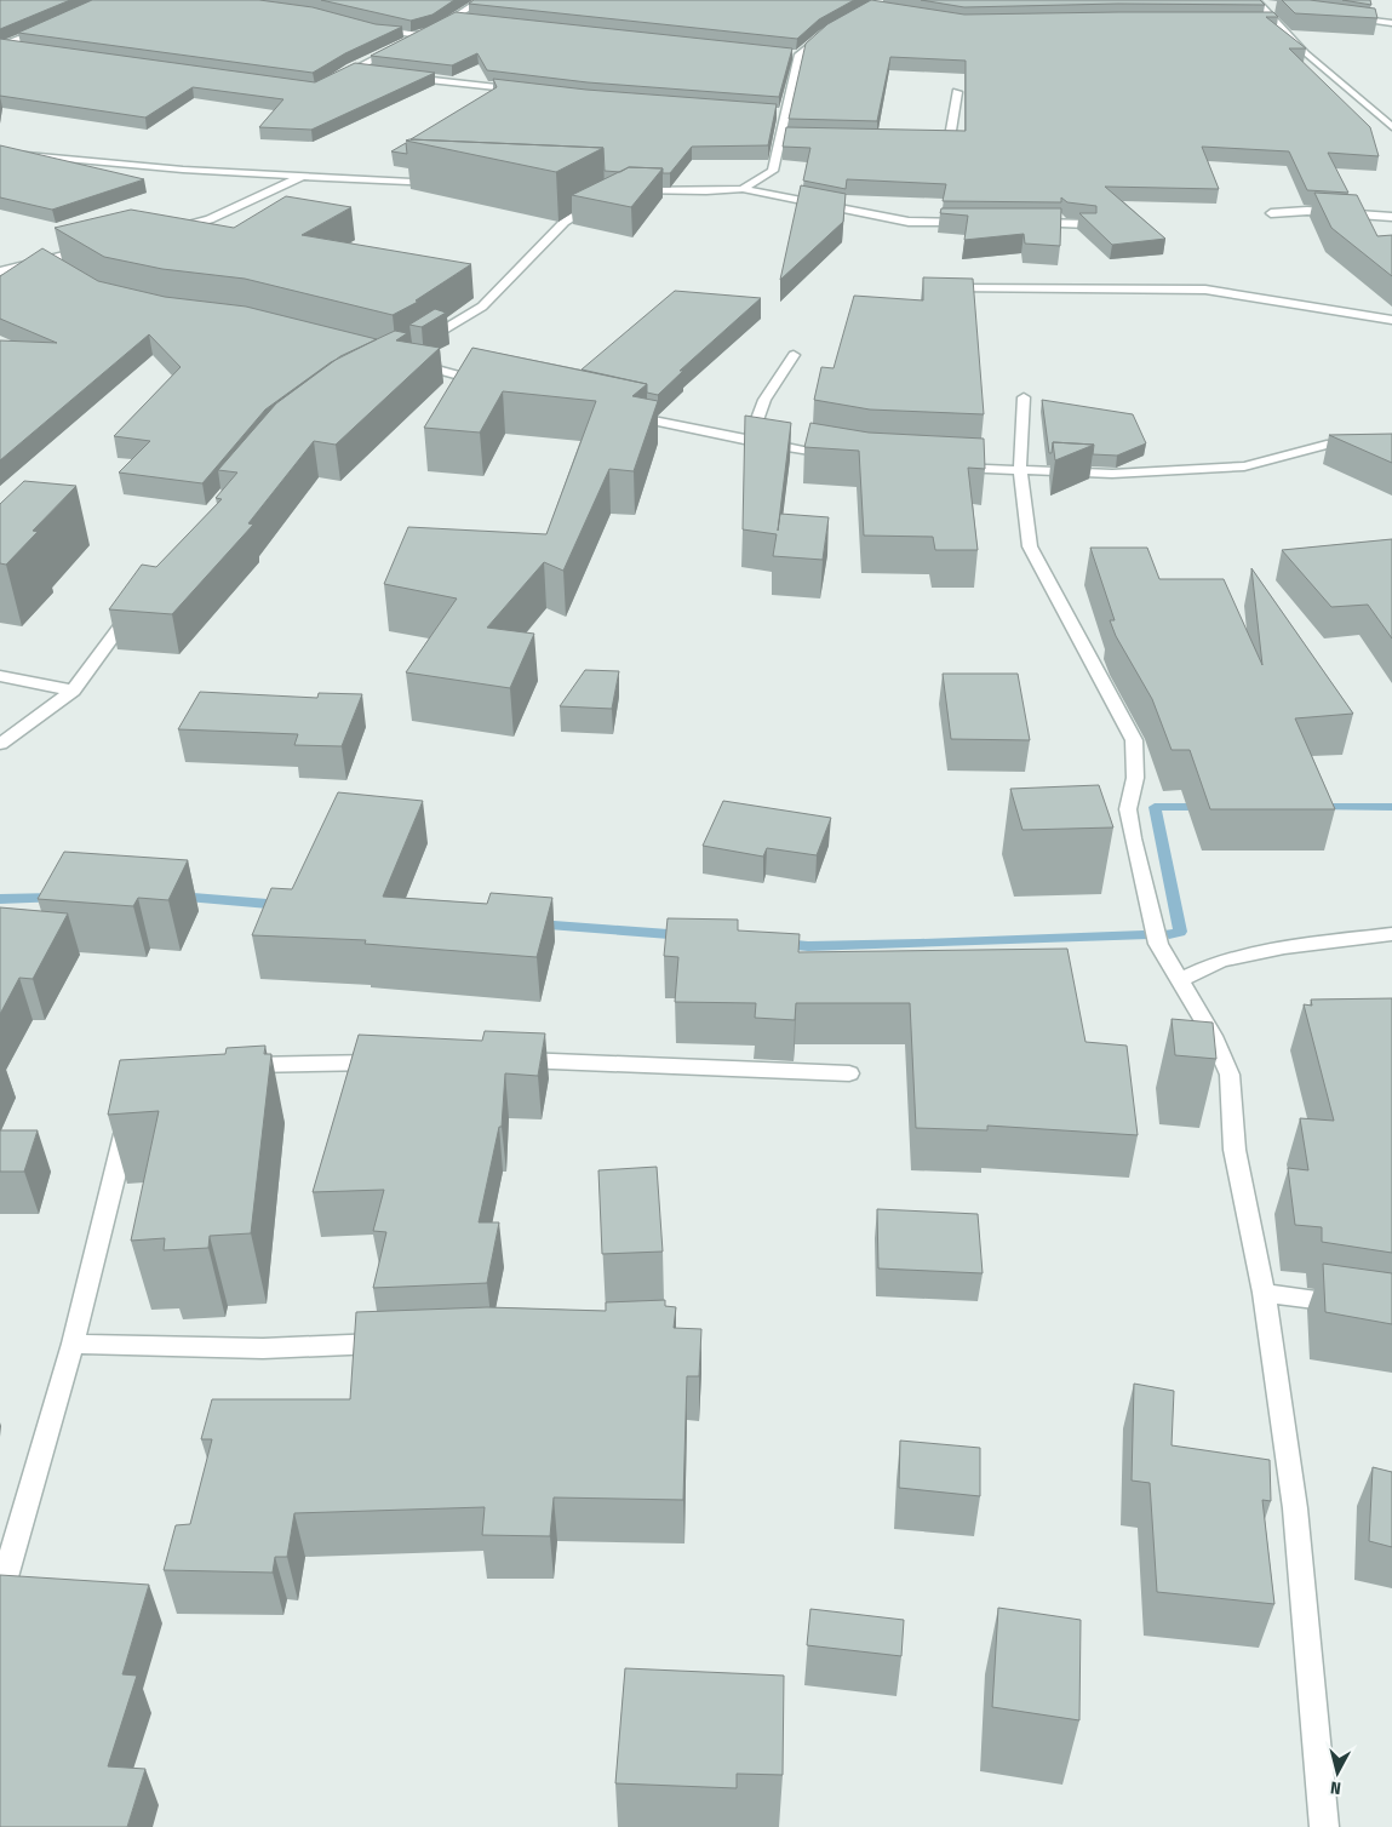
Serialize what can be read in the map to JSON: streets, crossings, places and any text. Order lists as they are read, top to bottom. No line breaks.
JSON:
{"north":"bottom"}
